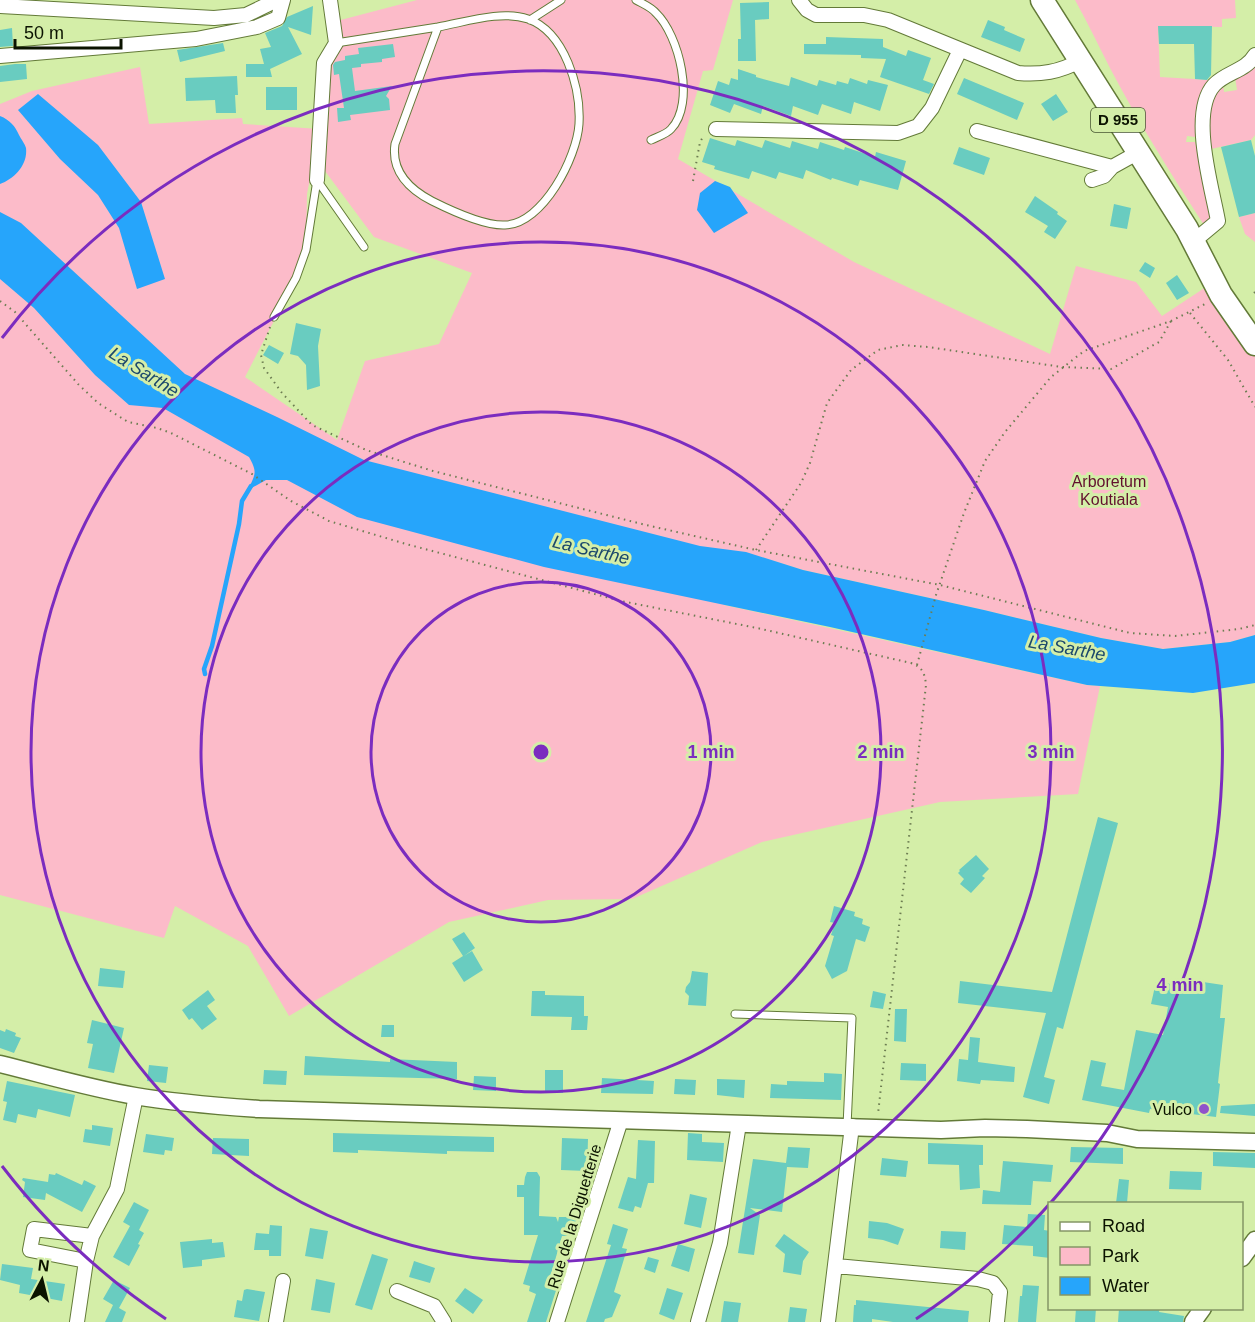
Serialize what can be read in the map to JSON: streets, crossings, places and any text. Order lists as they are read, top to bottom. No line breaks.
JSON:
{"streets":{"main road":["D 955"],"street":["Rue de la Diguetterie"]},"water":["La Sarthe"],"parks":["Arboretum Koutiala"],"places":["Vulco"],"legend":["Road","Park","Water"],"scale_bar":"50 m","north":"top","rings":["1 min","2 min","3 min","4 min"]}
